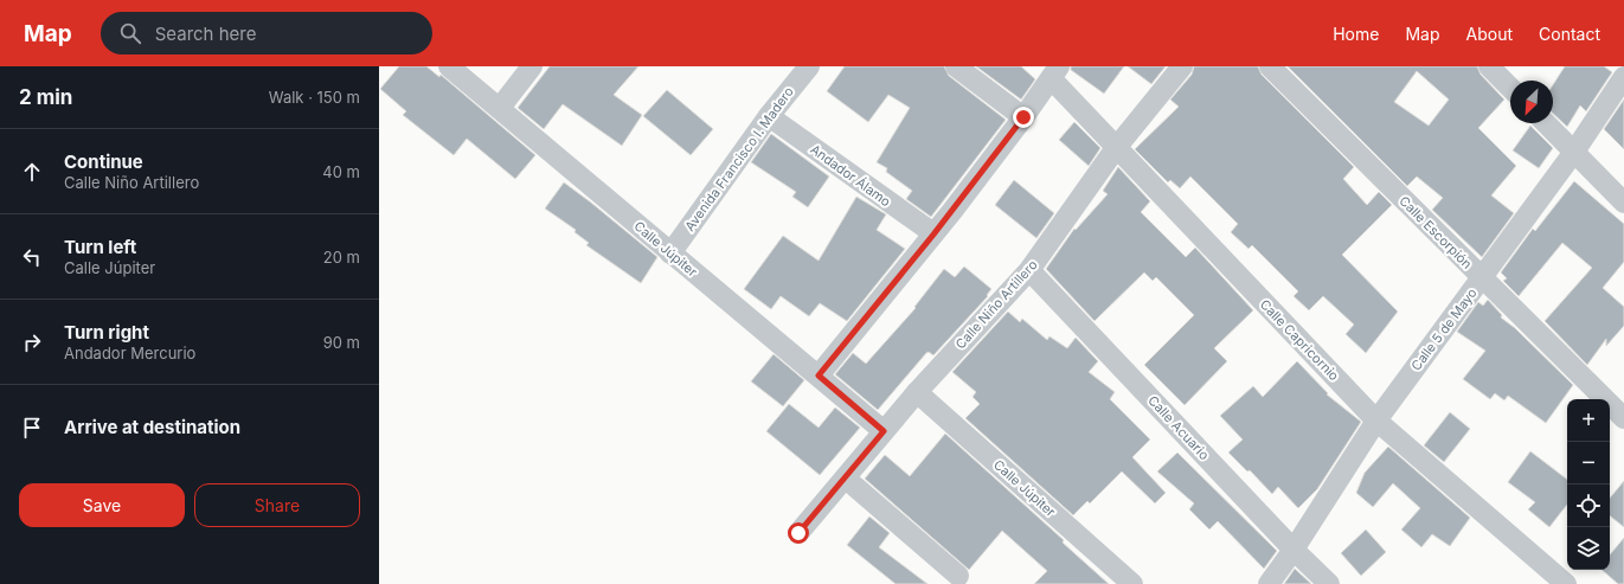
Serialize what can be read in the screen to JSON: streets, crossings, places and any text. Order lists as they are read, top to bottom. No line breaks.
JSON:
{"streets":{"street":["Avenida Francisco I. Madero","Andador Álamo","Calle Escorpión","Calle Júpiter","Calle Niño Artillero","Calle 5 de Mayo","Calle Capricornio","Calle Acuario"]},"crossings":[["Avenida Francisco I. Madero","Andador Álamo"],["Avenida Francisco I. Madero","Calle Júpiter"],["Calle Escorpión","Calle 5 de Mayo"],["Calle Júpiter","Calle Niño Artillero"],["Calle Niño Artillero","Calle Capricornio"],["Calle Niño Artillero","Calle Acuario"],["Calle 5 de Mayo","Calle Capricornio"],["Calle 5 de Mayo","Calle Acuario"]],"north":"bottom left","page":{"header":"Map","search":"Search here","nav":["Home","Map","About","Contact"],"heading":["2 min","Walk · 150 m"],"list":[["Continue","Calle Niño Artillero","40 m"],["Turn left","Calle Júpiter","20 m"],["Turn right","Andador Mercurio","90 m"],"Arrive at destination"],"map_buttons":["+","−"],"buttons":["Save","Share"]}}
